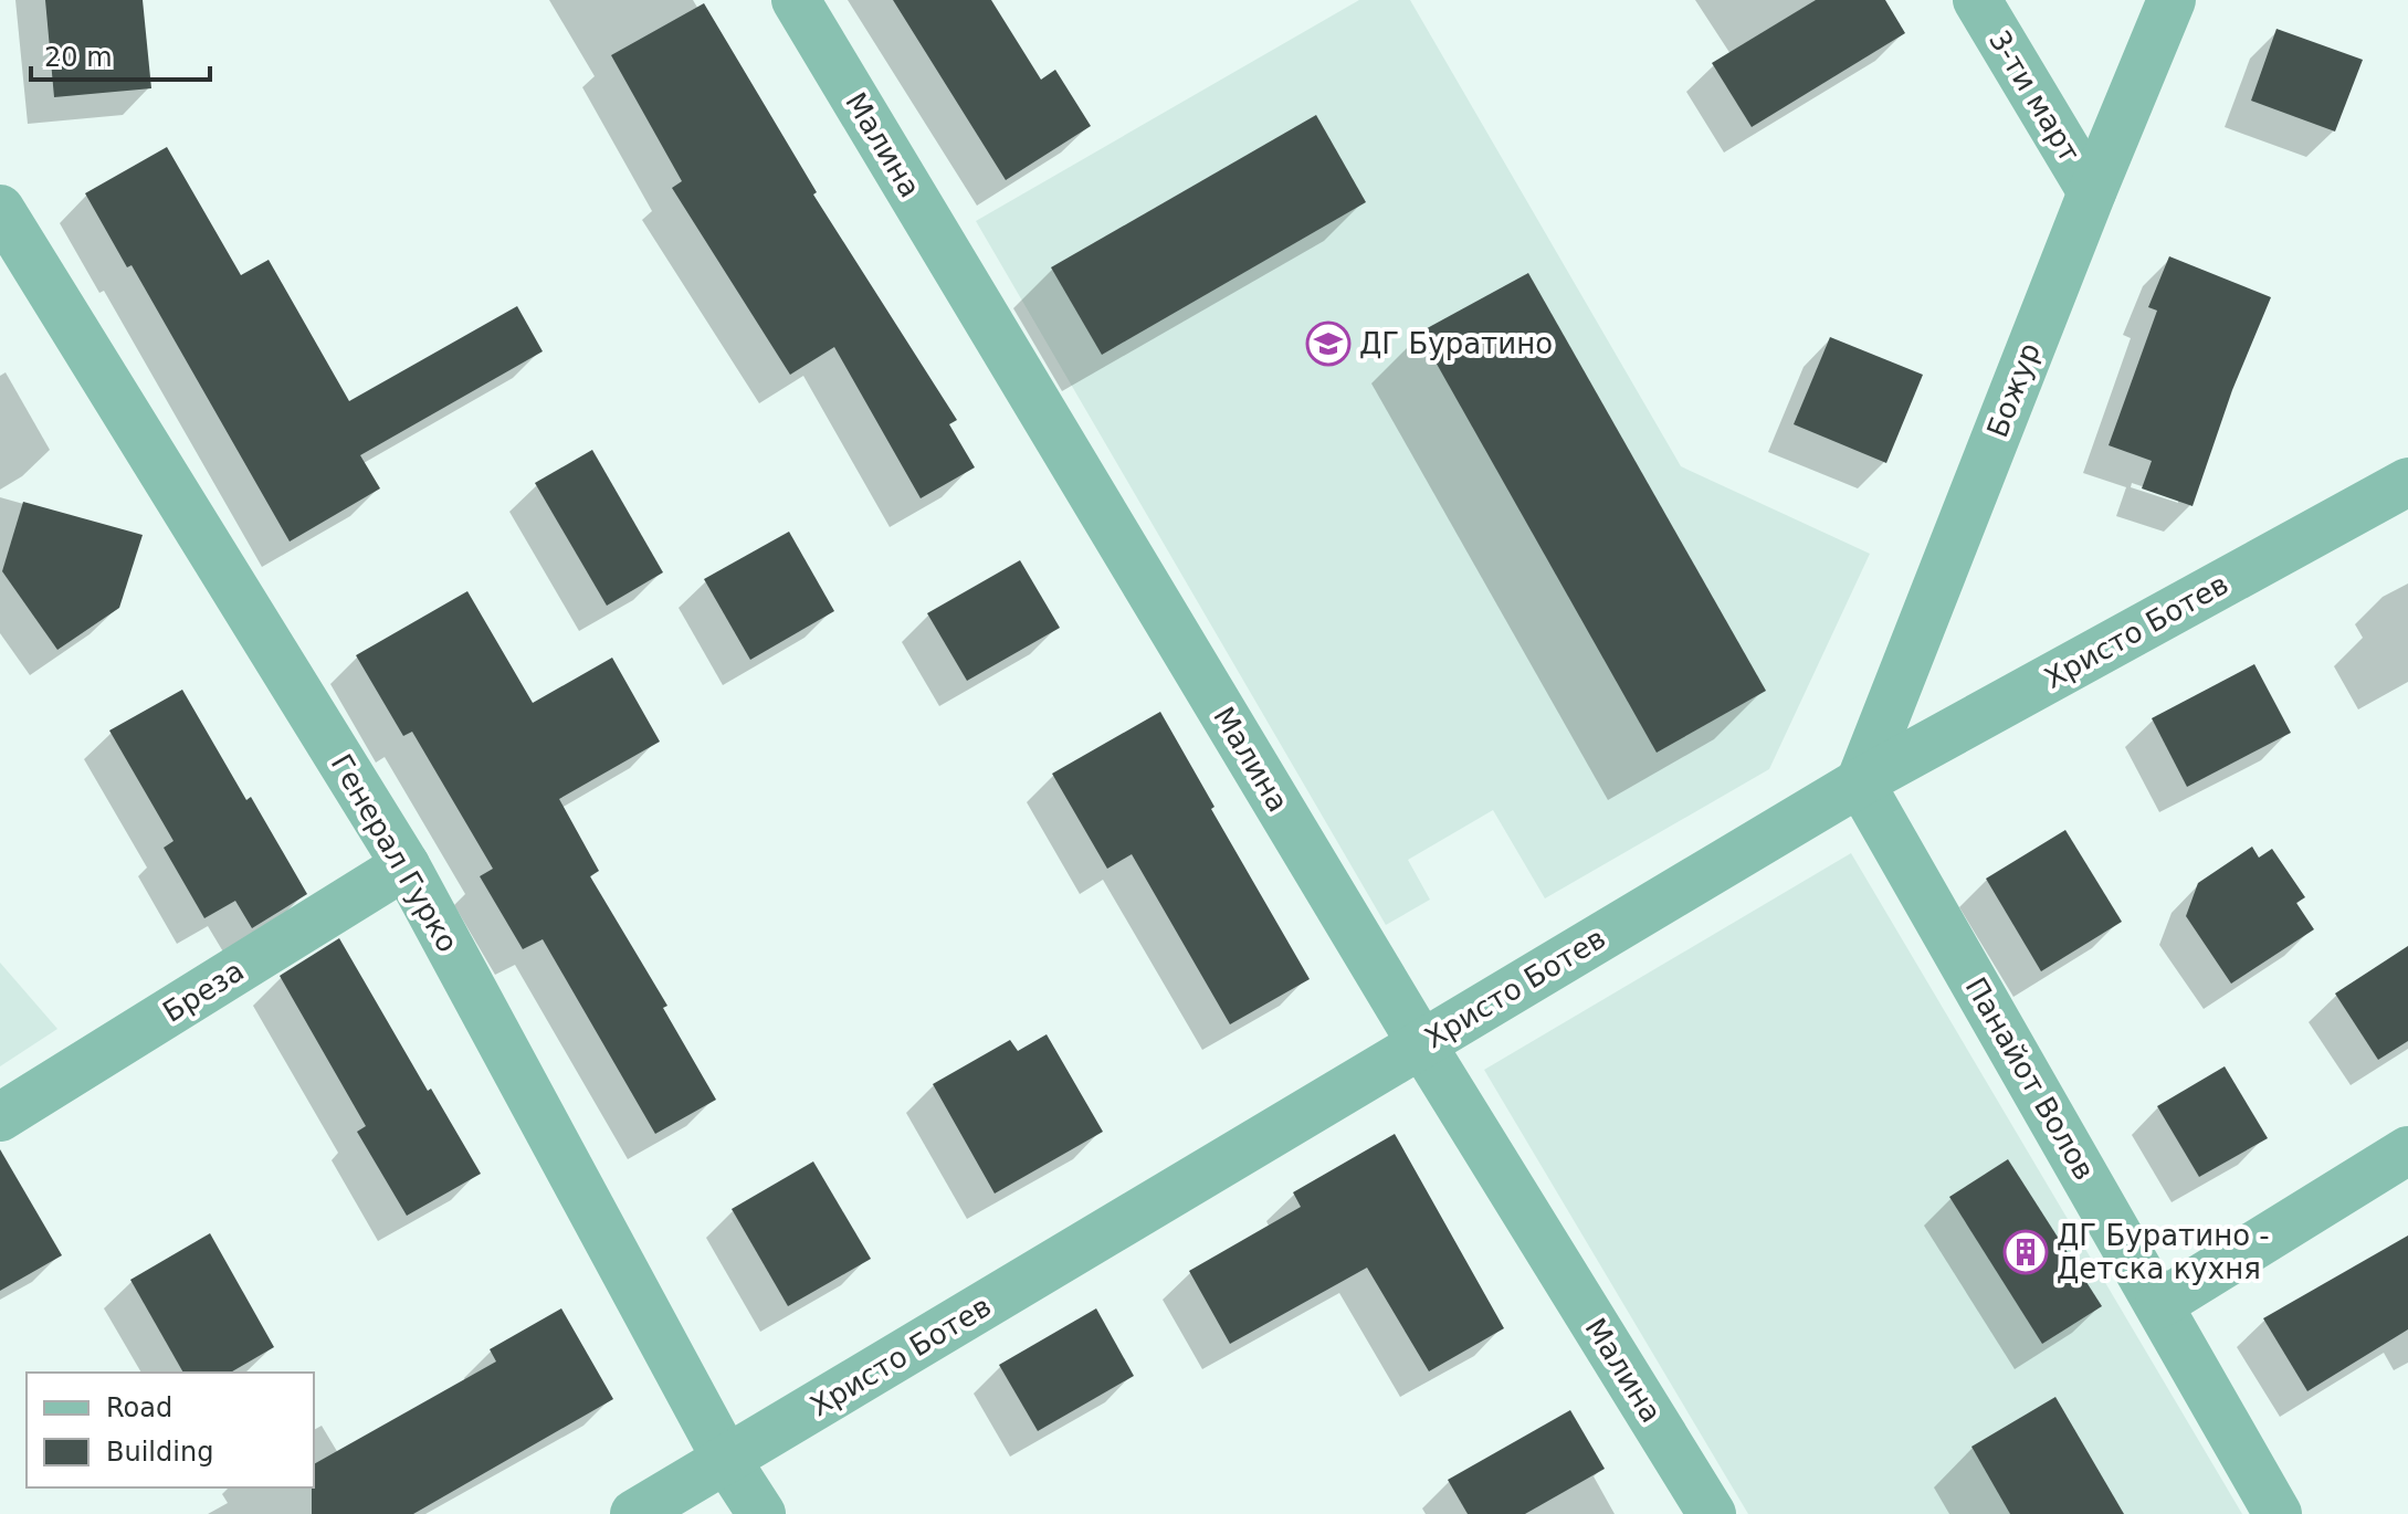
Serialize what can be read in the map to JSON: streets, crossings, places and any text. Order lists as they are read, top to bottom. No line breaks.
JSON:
{"streets":{"street":["3-ти март","Малина","Божур","Христо Ботев","Генерал Гурко","Бреза","Панайот Волов"]},"crossings":[["3-ти март","Божур"],["Малина","Христо Ботев"],["Божур","Христо Ботев"],["Божур","Панайот Волов"],["Христо Ботев","Генерал Гурко"],["Христо Ботев","Панайот Волов"],["Генерал Гурко","Бреза"]],"places":{"school or university":["ДГ Буратино"],"building":["ДГ Буратино - Детска кухня"]},"legend":["Road","Building"],"scale_bar":"20 m"}
